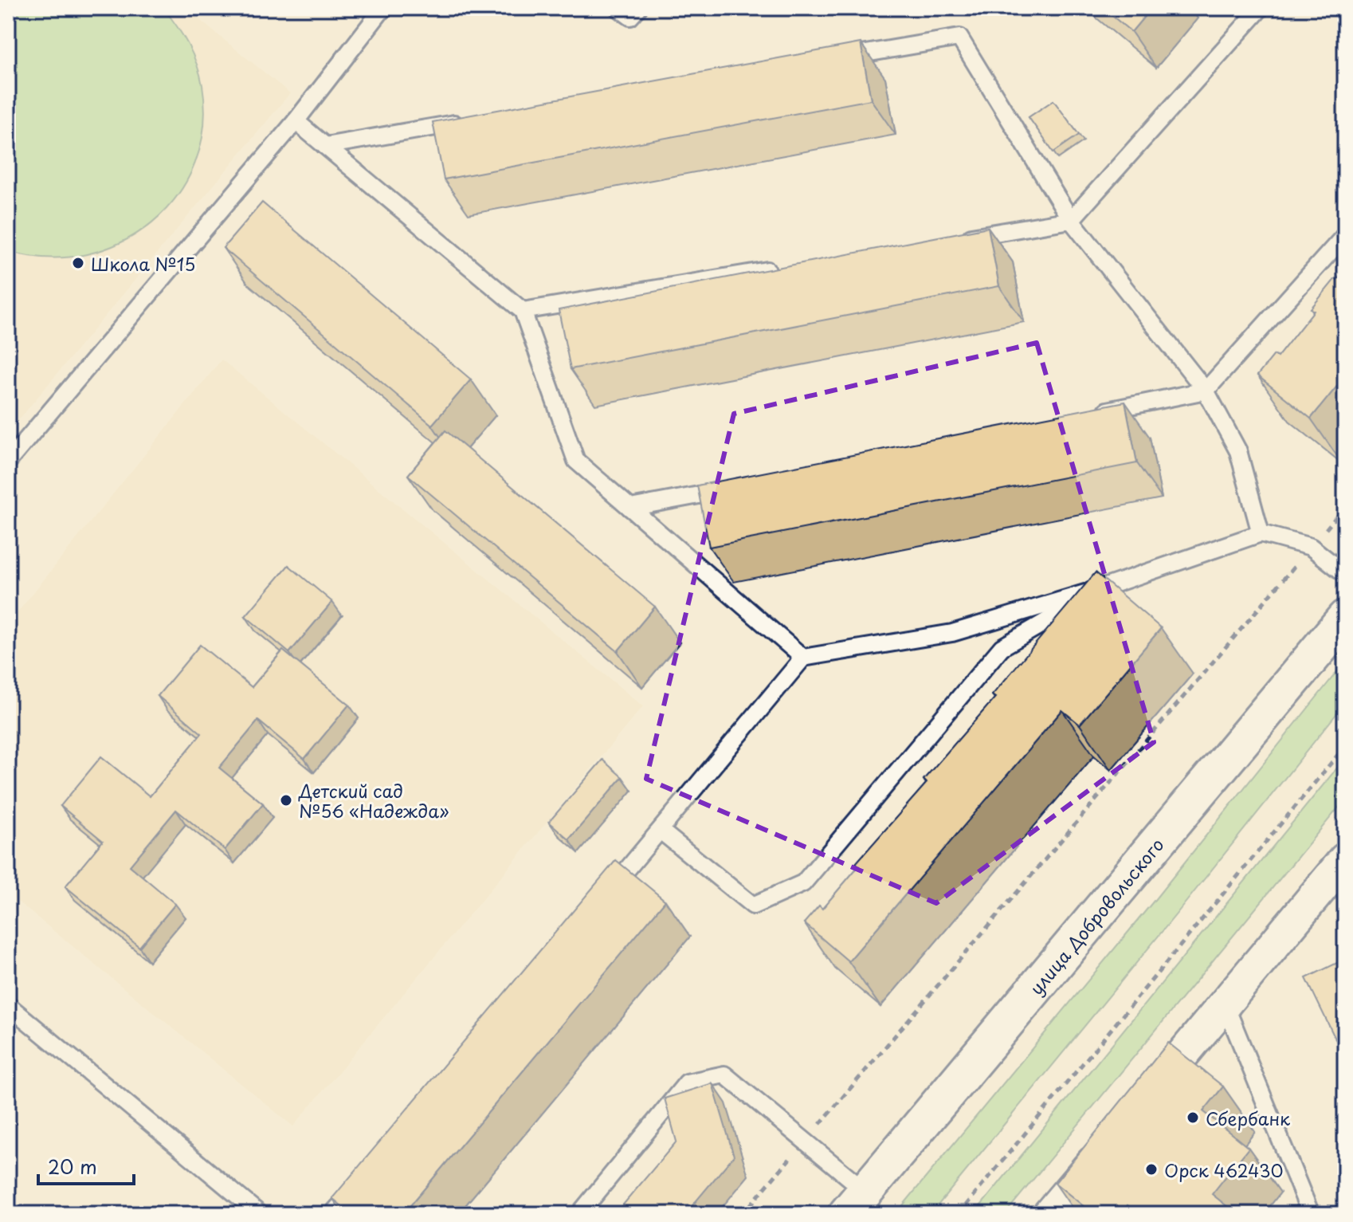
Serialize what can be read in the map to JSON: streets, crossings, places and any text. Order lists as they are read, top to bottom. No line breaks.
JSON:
{"streets":{"main road":["улица Добровольского"]},"places":["Школа №15","Детский сад №56 «Надежда»","Сбербанк","Орск 462430"],"scale_bar":"20 m"}
